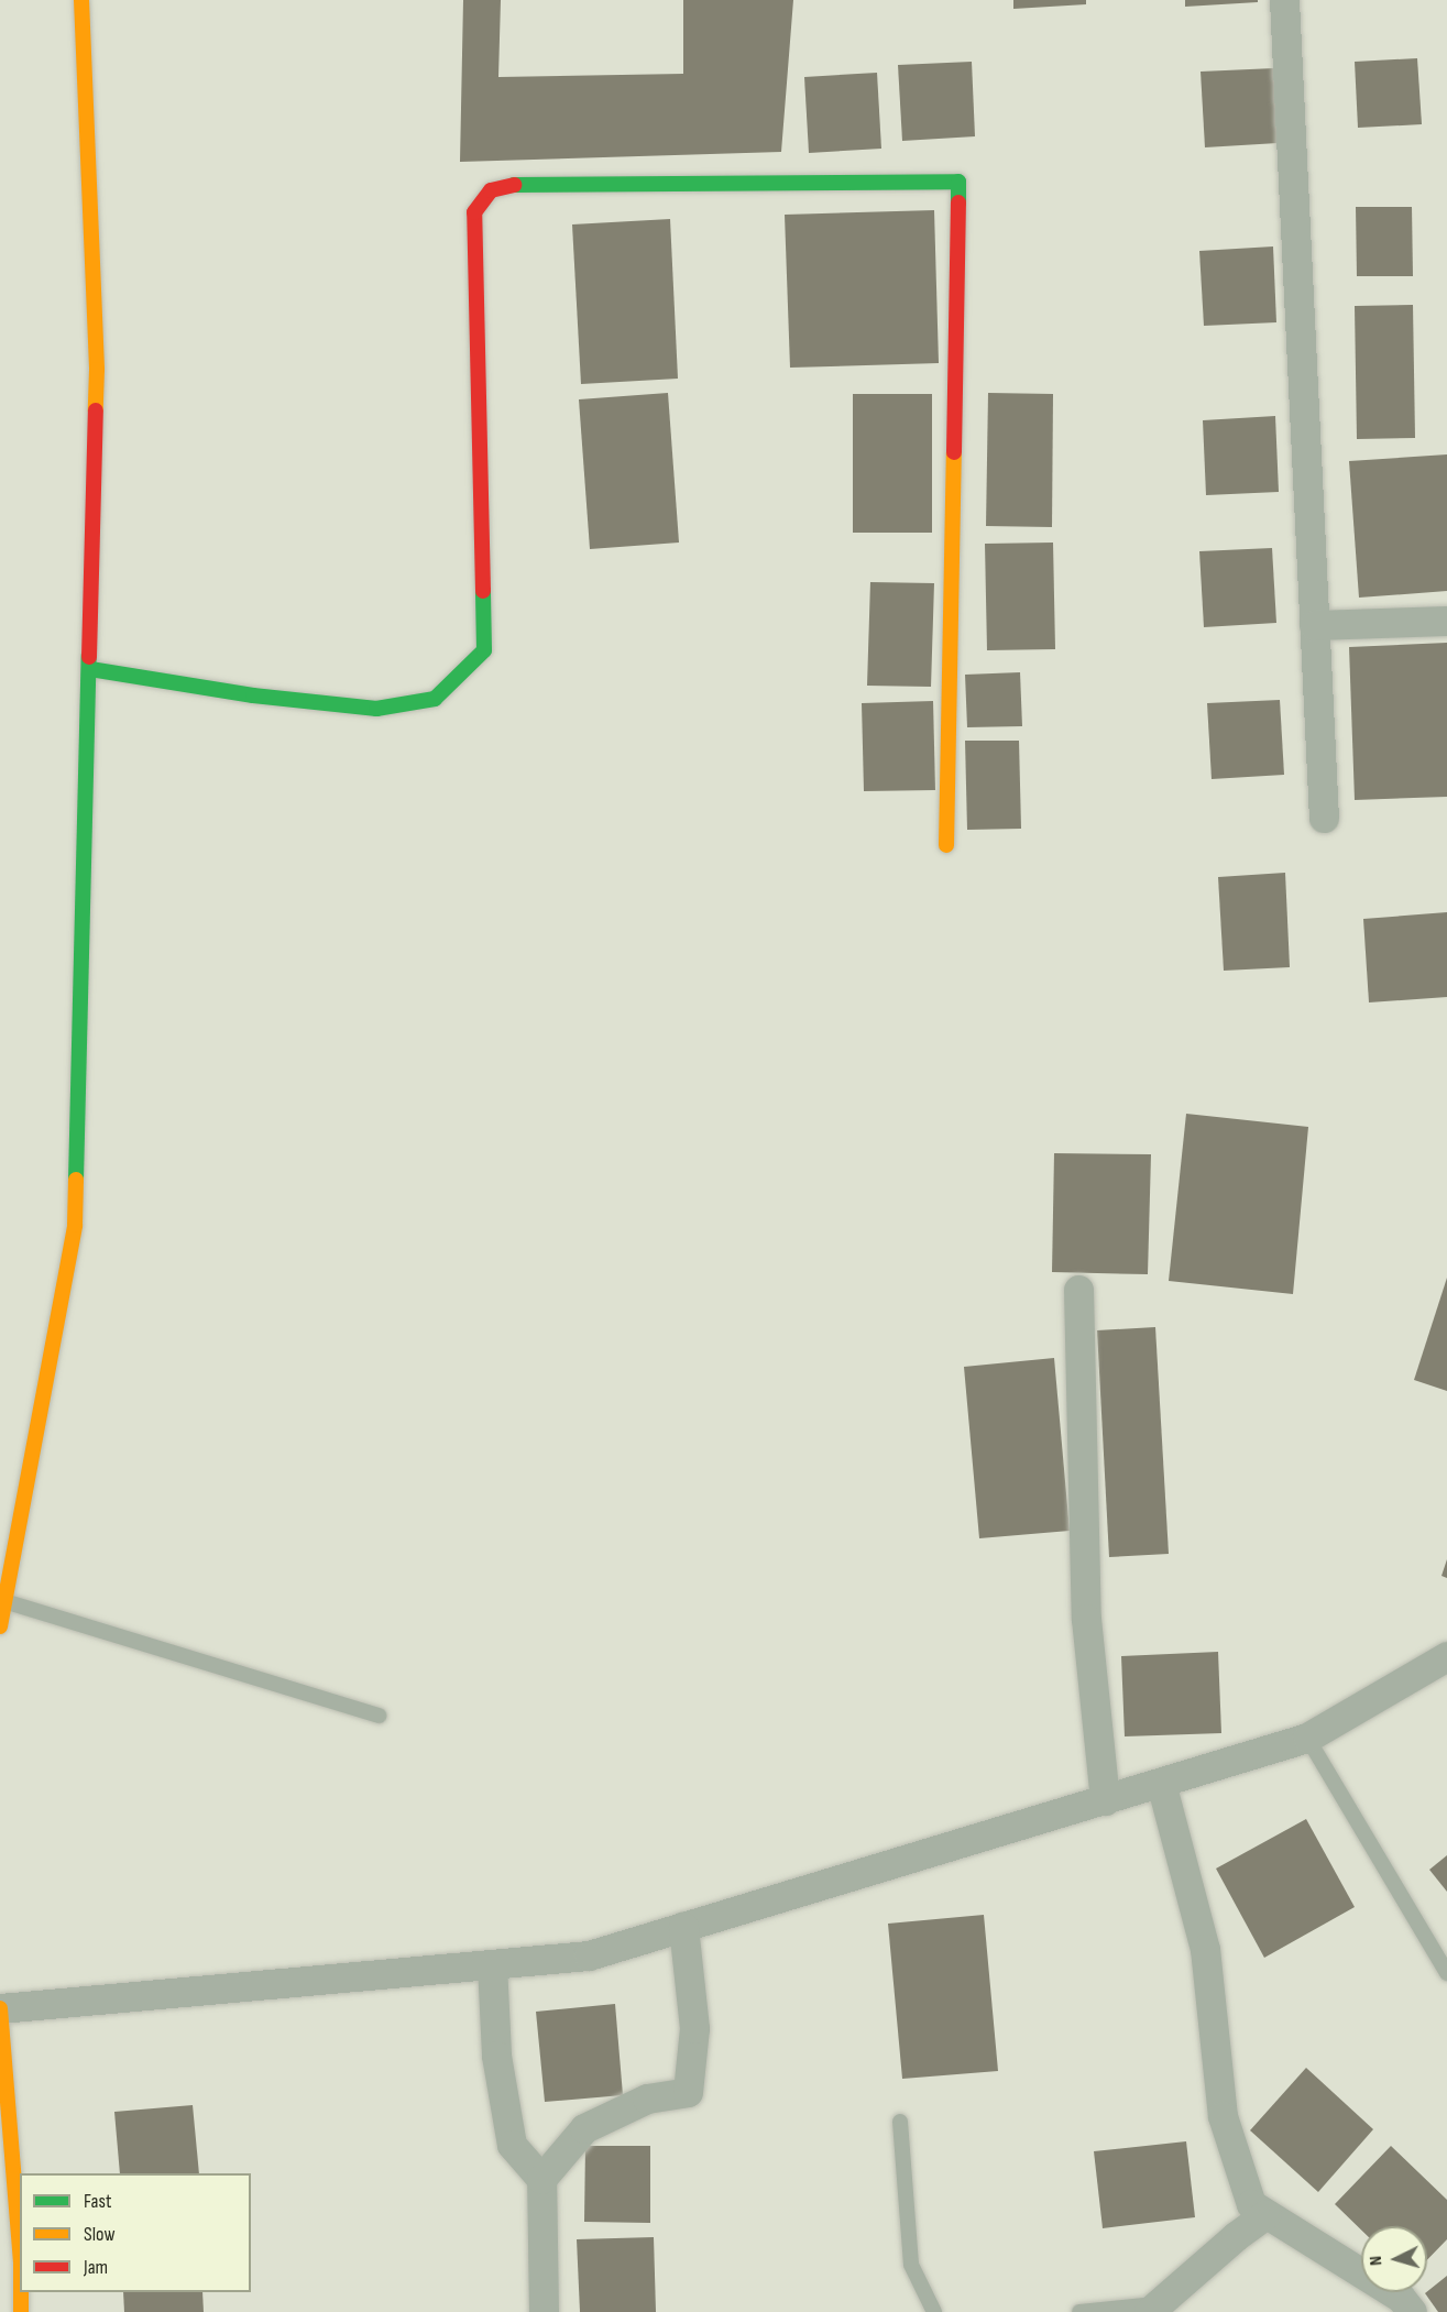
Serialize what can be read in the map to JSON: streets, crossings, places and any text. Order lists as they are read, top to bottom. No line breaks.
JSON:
{"legend":["Fast","Slow","Jam"],"north":"left"}
